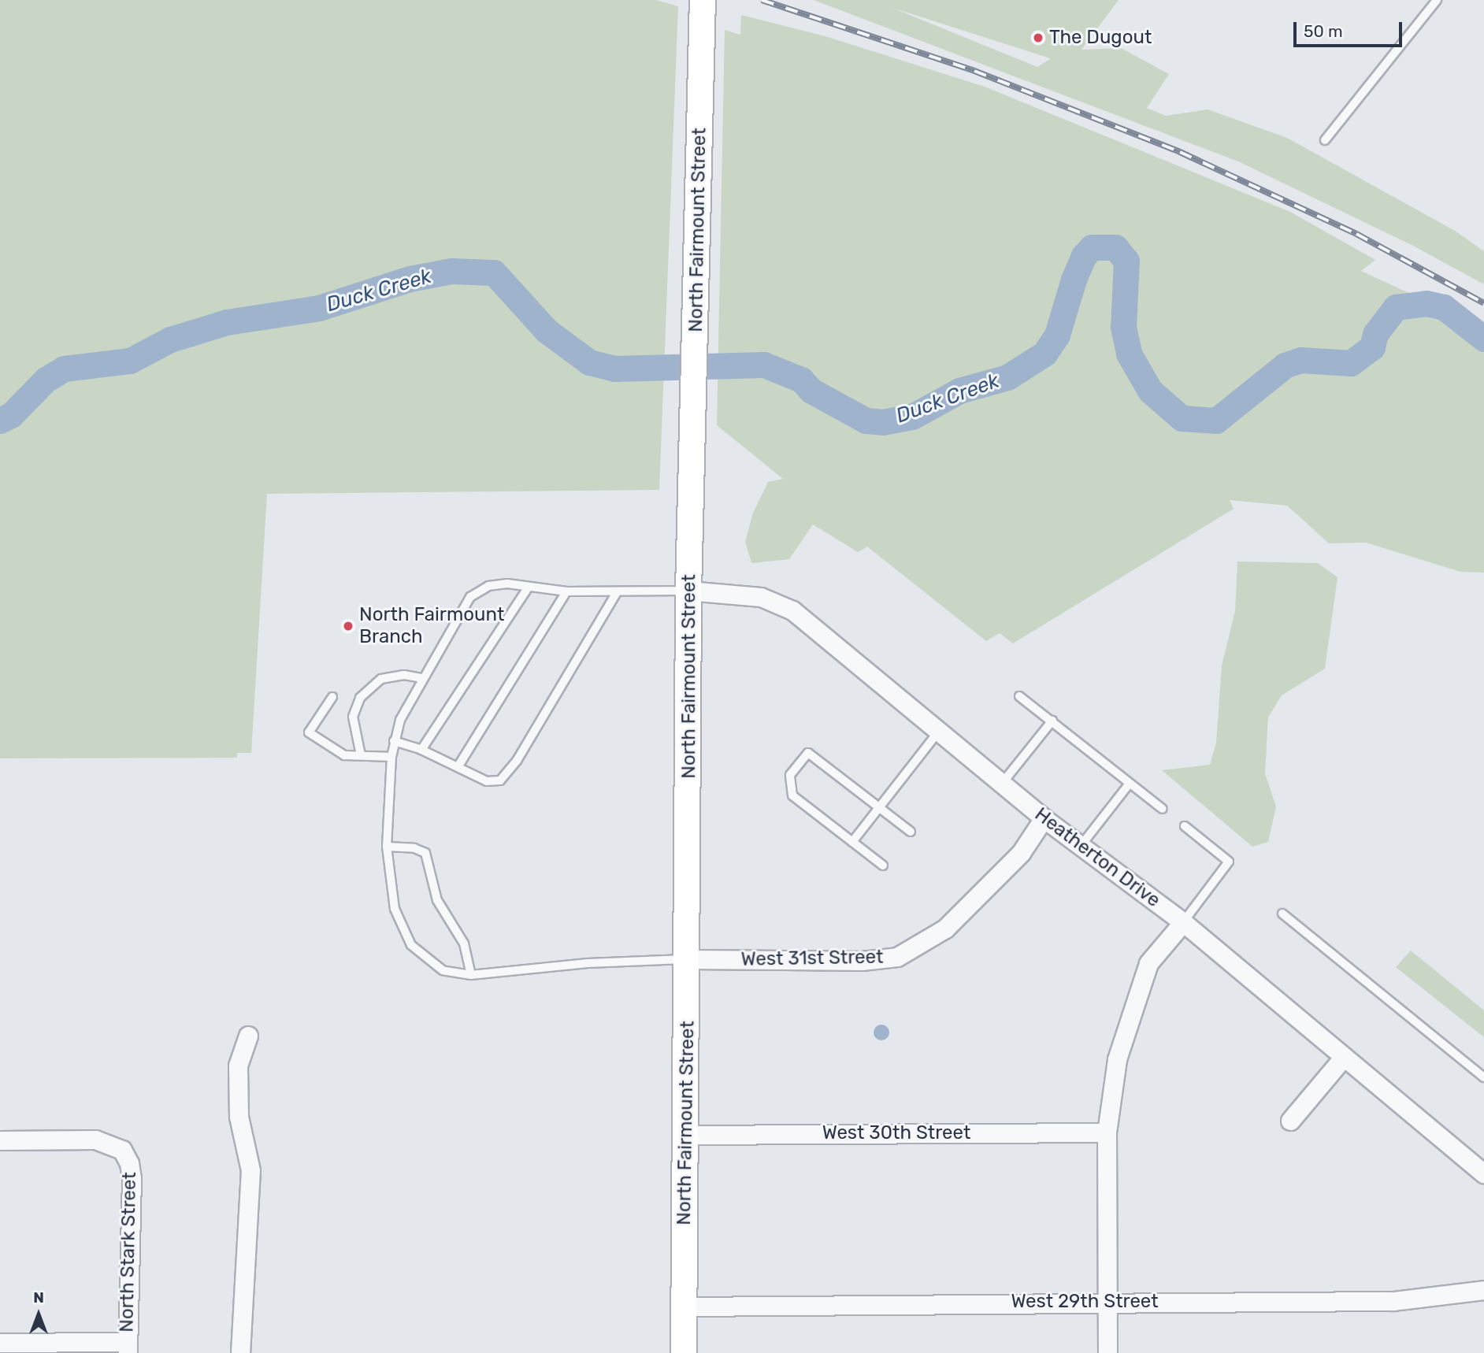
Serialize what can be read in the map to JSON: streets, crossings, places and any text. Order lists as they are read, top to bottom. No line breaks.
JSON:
{"streets":{"street":["North Fairmount Street","Heatherton Drive","West 31st Street","West 30th Street","North Stark Street","West 29th Street"]},"crossings":[["North Fairmount Street","Heatherton Drive"],["North Fairmount Street","West 31st Street"],["North Fairmount Street","West 30th Street"],["North Fairmount Street","West 29th Street"],["Heatherton Drive","West 31st Street"]],"water":["Duck Creek"],"places":["The Dugout","North Fairmount Branch"],"scale_bar":"50 m","north":"top"}
